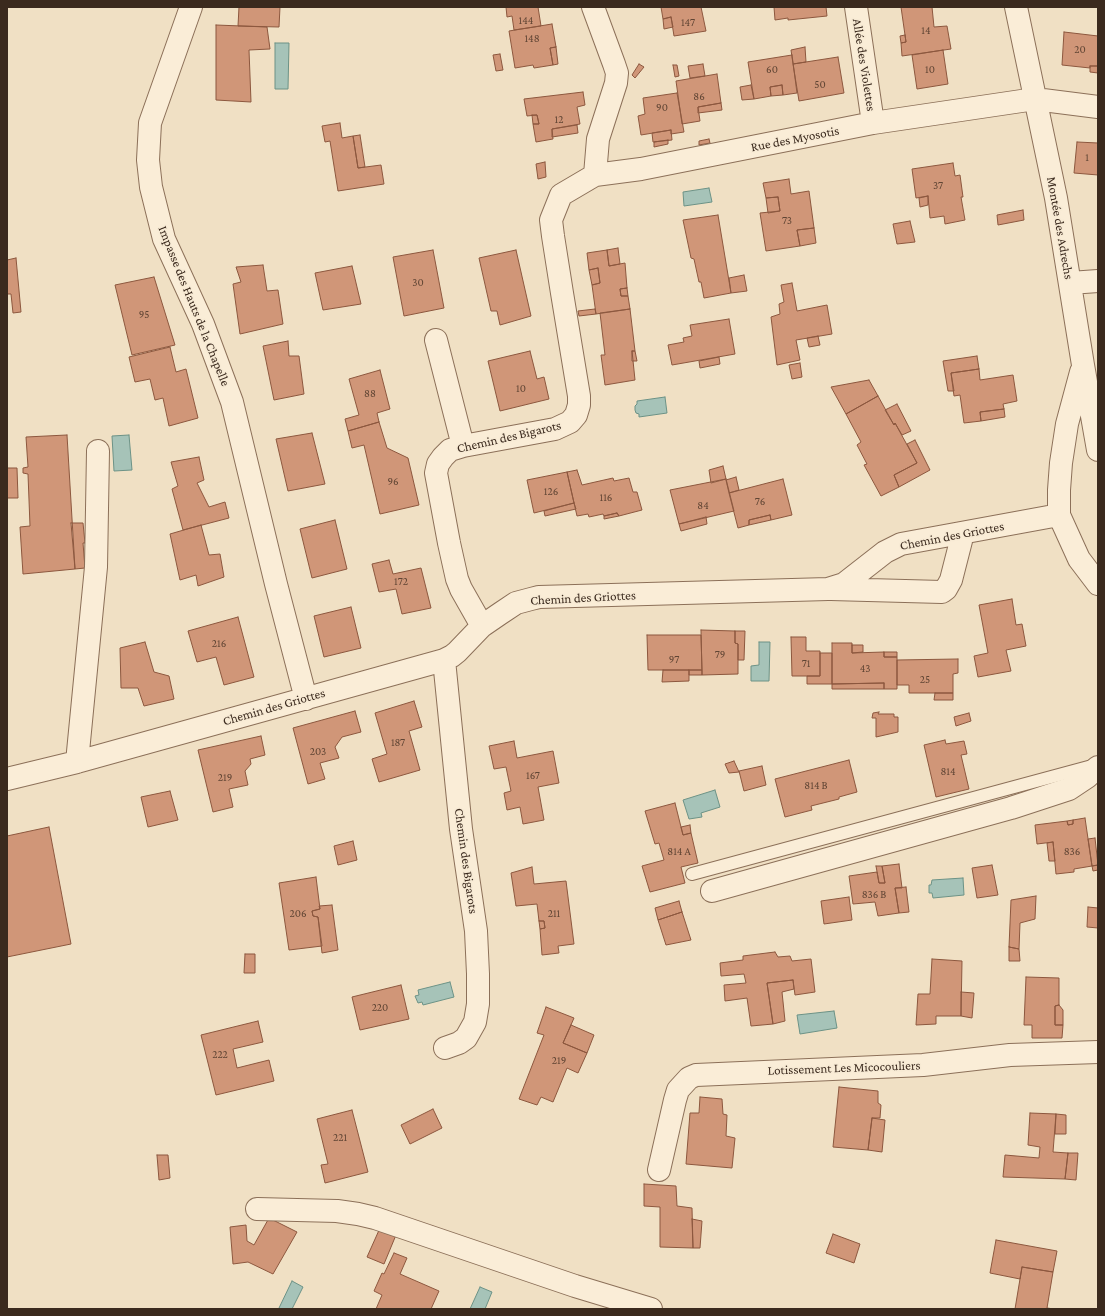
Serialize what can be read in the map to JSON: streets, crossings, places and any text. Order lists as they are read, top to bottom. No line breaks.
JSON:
{"streets":{"street":["Allée des Violettes","Rue des Myosotis","Montée des Adrechs","Impasse des Hauts de la Chapelle","Chemin des Bigarots","Chemin des Griottes","Lotissement Les Micocouliers"]},"crossings":[["Allée des Violettes","Rue des Myosotis"],["Rue des Myosotis","Montée des Adrechs"],["Rue des Myosotis","Chemin des Bigarots"],["Impasse des Hauts de la Chapelle","Chemin des Griottes"],["Chemin des Bigarots","Chemin des Griottes"]],"house_numbers":["144","147","14","148","20","60","10","50","86","90","12","1","37","73","30","95","10","88","96","126","116","76","84","172","216","79","97","71","43","25","187","203","814","167","219","814 B","814 A","836","836 B","206","211","220","222","219","221"]}
